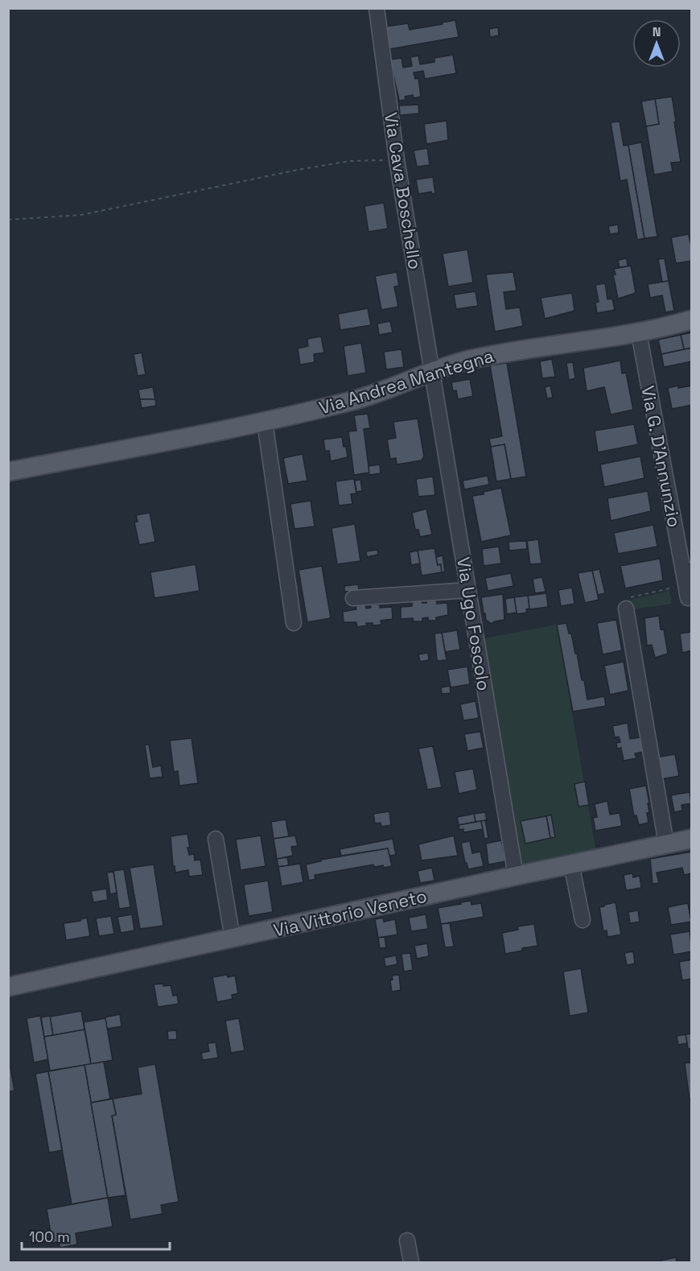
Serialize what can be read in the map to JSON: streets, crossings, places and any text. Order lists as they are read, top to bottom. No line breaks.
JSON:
{"streets":{"main road":["Via Andrea Mantegna","Via Vittorio Veneto"],"street":["Via Cava Boschello","Via G. D'Annunzio","Via Ugo Foscolo"]},"crossings":[["Via Cava Boschello","Via Andrea Mantegna"],["Via Cava Boschello","Via Ugo Foscolo"],["Via Andrea Mantegna","Via G. D'Annunzio"],["Via Andrea Mantegna","Via Ugo Foscolo"],["Via Ugo Foscolo","Via Vittorio Veneto"]],"scale_bar":"100 m","north":"top"}
